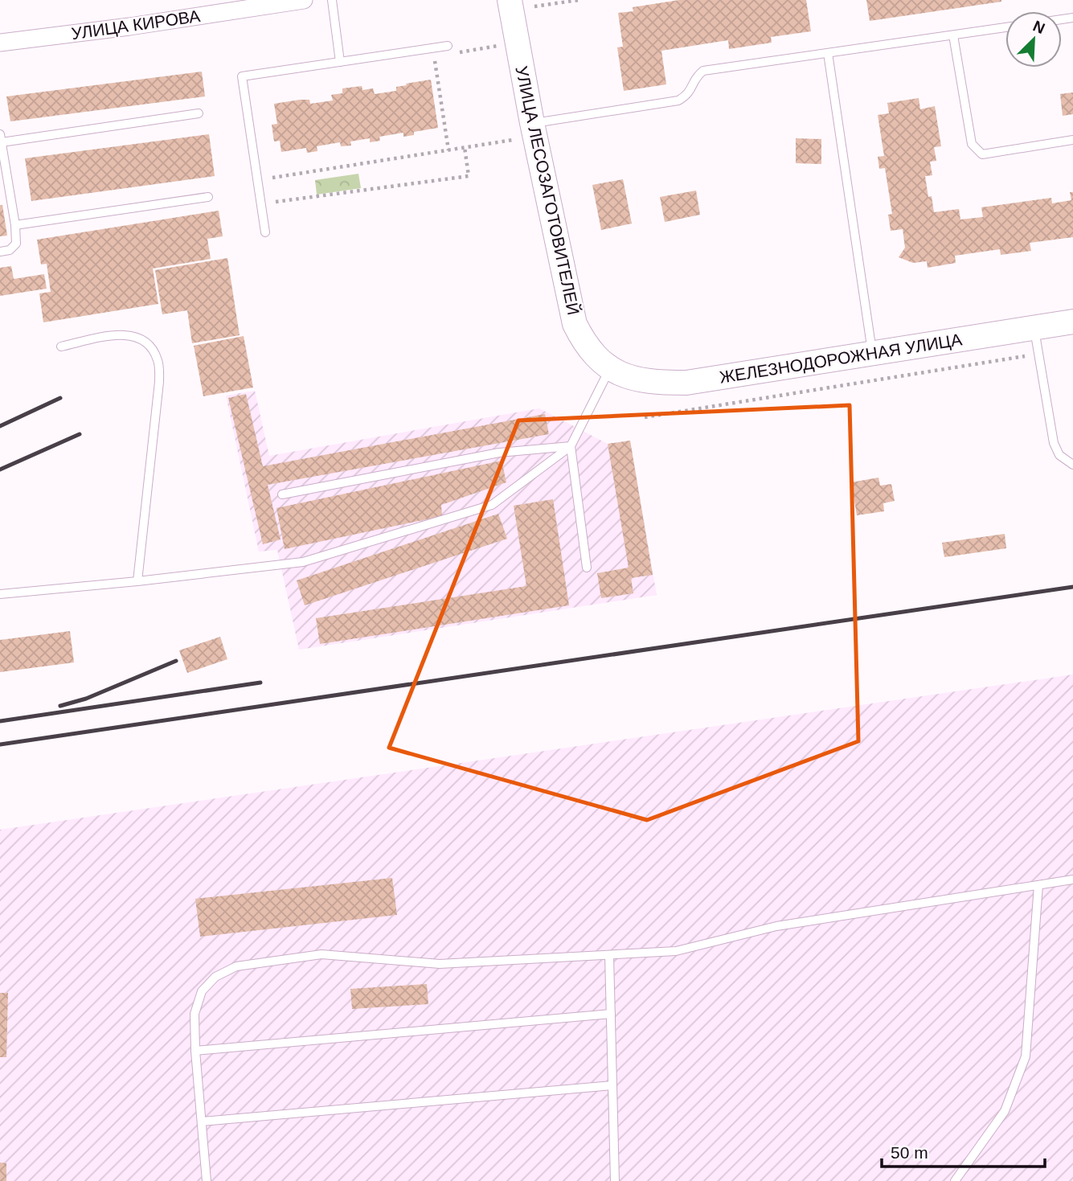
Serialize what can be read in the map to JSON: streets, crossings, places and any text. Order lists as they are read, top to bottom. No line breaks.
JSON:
{"streets":{"main road":["УЛИЦА ЛЕСОЗАГОТОВИТЕЛЕЙ","ЖЕЛЕЗНОДОРОЖНАЯ УЛИЦА"],"street":["УЛИЦА КИРОВА"]},"crossings":[["УЛИЦА ЛЕСОЗАГОТОВИТЕЛЕЙ","ЖЕЛЕЗНОДОРОЖНАЯ УЛИЦА"]],"scale_bar":"50 m","north":"top right"}
